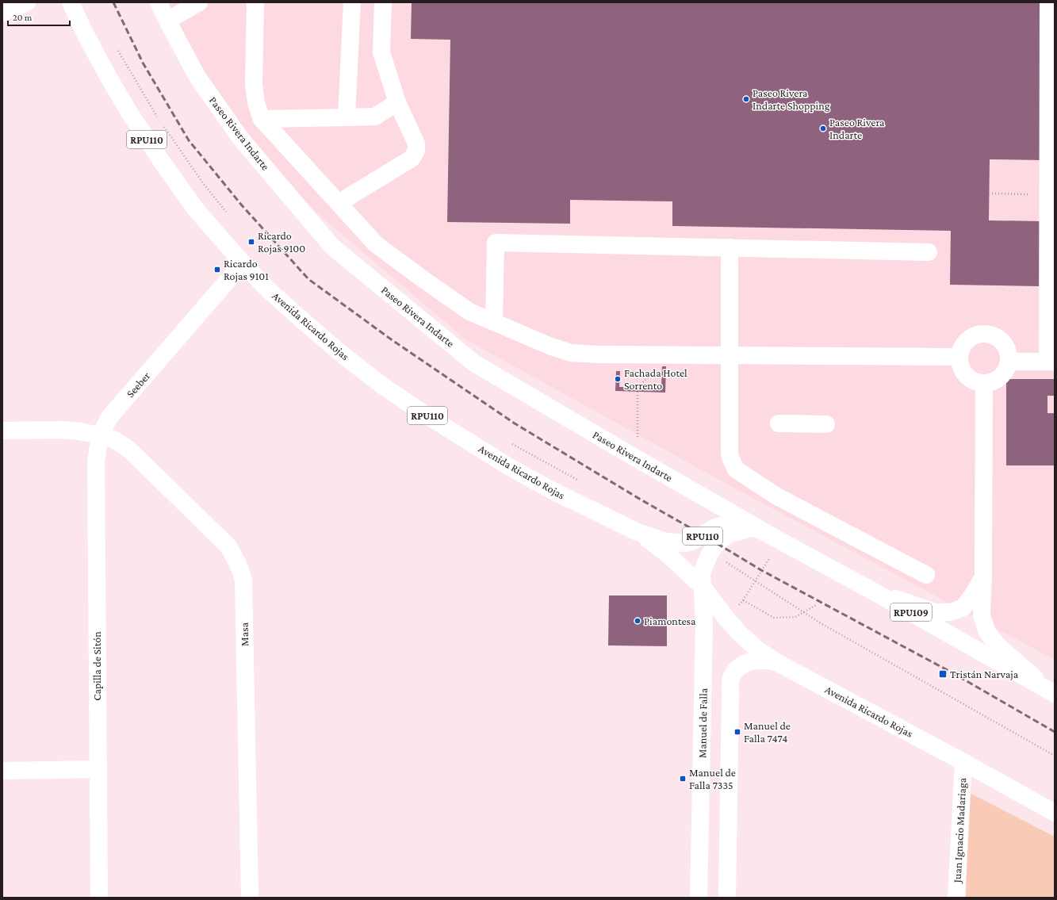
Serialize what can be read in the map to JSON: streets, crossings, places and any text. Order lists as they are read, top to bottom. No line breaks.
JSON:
{"streets":{"main road":["Paseo Rivera Indarte","RPU110","Avenida Ricardo Rojas","Seeber","RPU109","Masa","Capilla de Sitón","Manuel de Falla","Juan Ignacio Madariaga"]},"crossings":[["Paseo Rivera Indarte","Avenida Ricardo Rojas"],["Avenida Ricardo Rojas","Seeber"],["Avenida Ricardo Rojas","Manuel de Falla"],["Avenida Ricardo Rojas","Juan Ignacio Madariaga"],["Seeber","Masa"],["Seeber","Capilla de Sitón"],["Masa","Capilla de Sitón"]],"places":{"other":["Paseo Rivera Indarte Shopping","Paseo Rivera Indarte","Fachada Hotel Sorrento","Piamontesa"],"transit":["Ricardo Rojas 9100","Ricardo Rojas 9101","Tristán Narvaja","Manuel de Falla 7474","Manuel de Falla 7335"]},"scale_bar":"20 m"}
